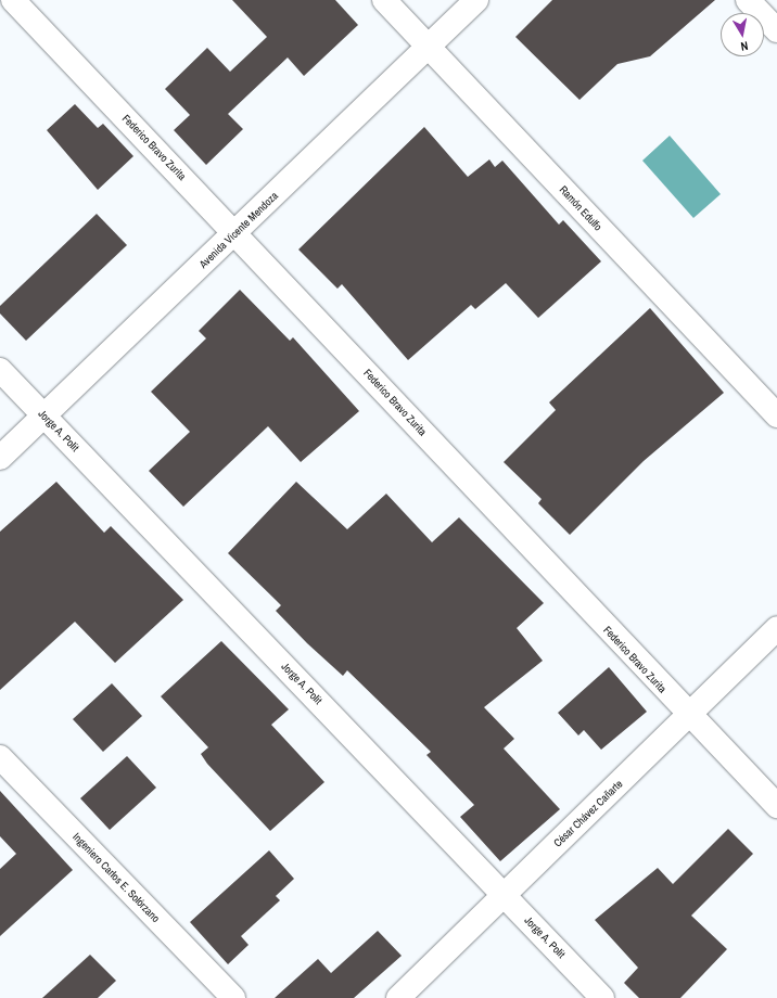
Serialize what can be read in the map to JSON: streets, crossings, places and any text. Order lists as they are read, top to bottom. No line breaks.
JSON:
{"streets":{"street":["Federico Bravo Zurita","Ramón Edulfo","Avenida Vicente Mendoza","Jorge A. Polit","César Chávez Cañarte","Ingeniero Carlos E. Solórzano"]},"crossings":[["Federico Bravo Zurita","Avenida Vicente Mendoza"],["Federico Bravo Zurita","César Chávez Cañarte"],["Ramón Edulfo","Avenida Vicente Mendoza"],["Avenida Vicente Mendoza","Jorge A. Polit"],["Jorge A. Polit","César Chávez Cañarte"]],"north":"bottom"}
